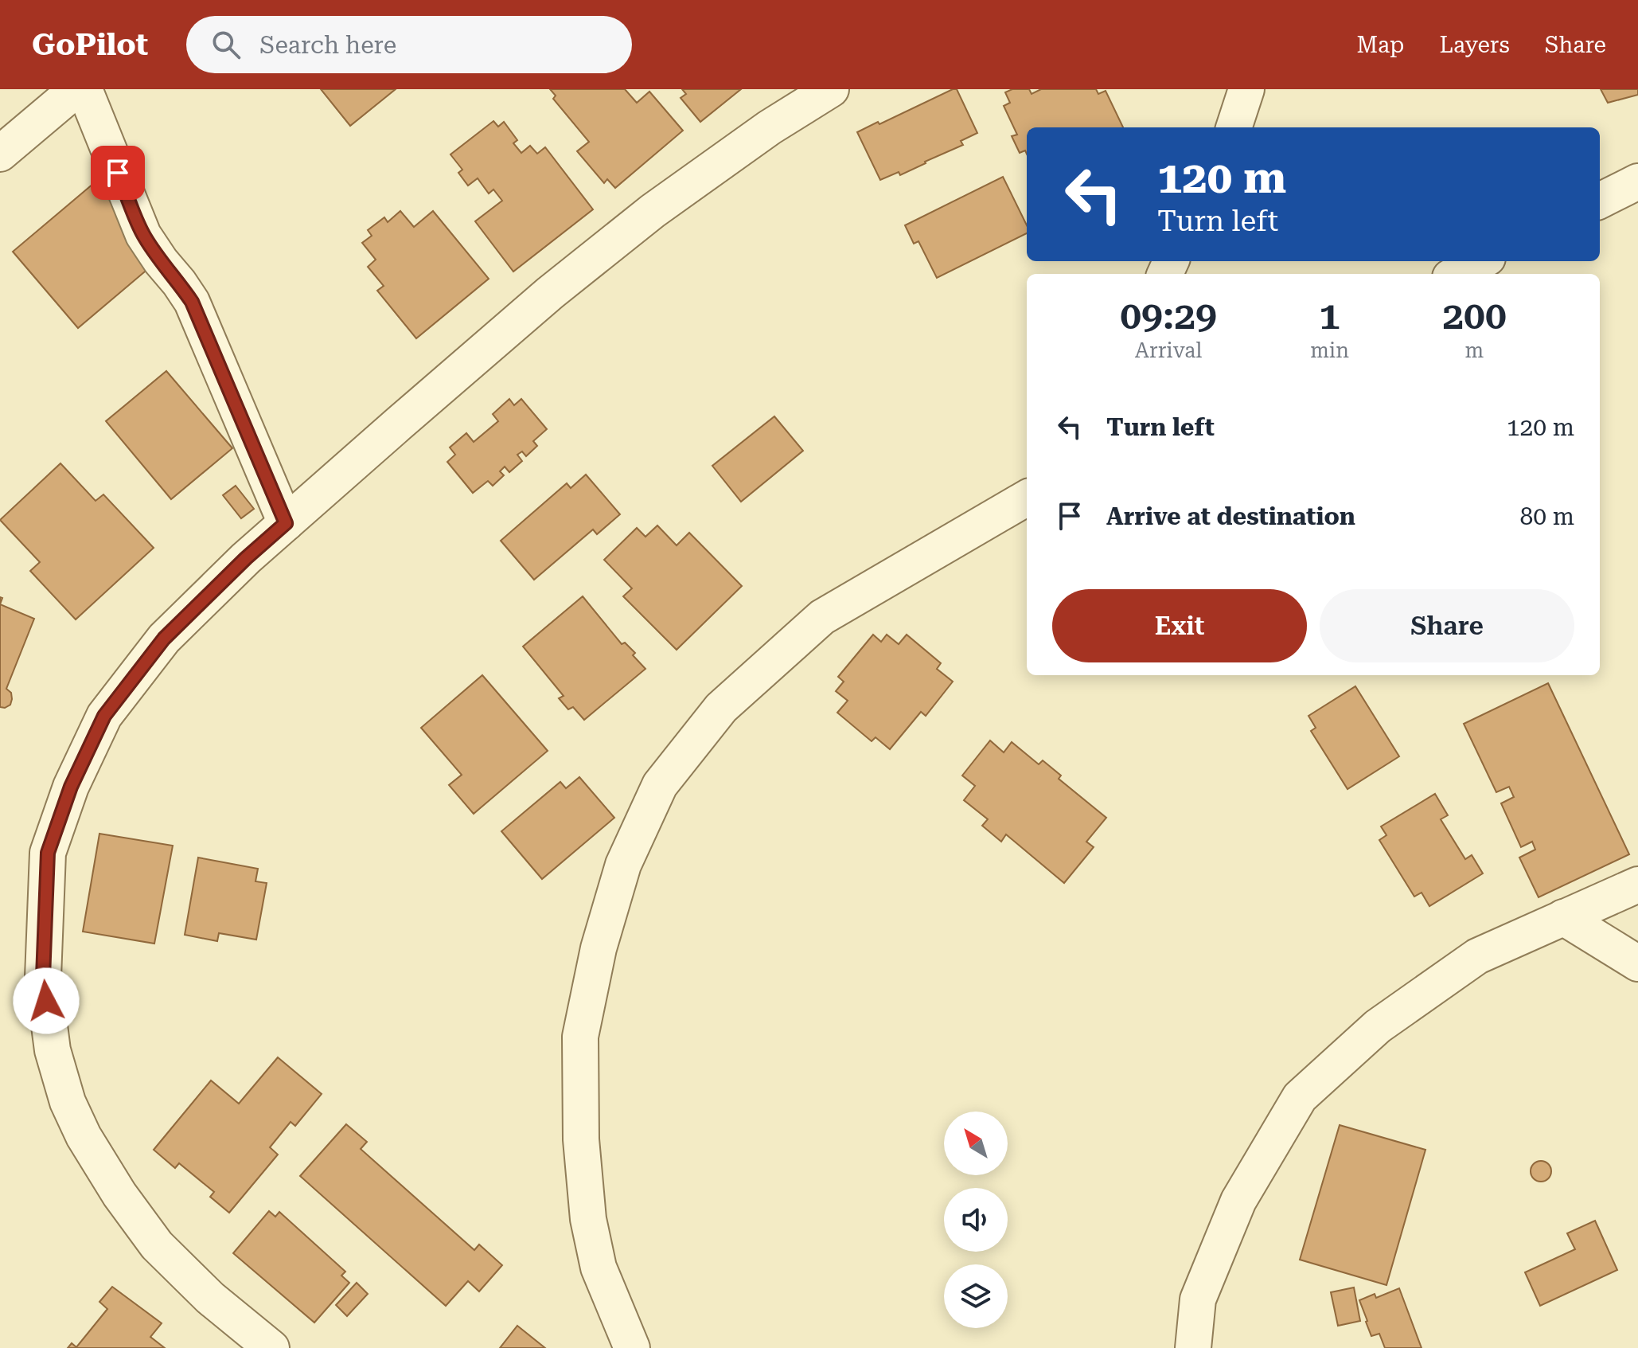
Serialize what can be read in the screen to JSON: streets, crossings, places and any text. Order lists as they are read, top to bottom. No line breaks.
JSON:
{"north":"top left","page":{"header":"GoPilot","search":"Search here","nav":["Map","Layers","Share"],"turn":["120 m","Turn left"],"eta":["09:29","Arrival","1","min","200","m"],"list":[{"name":"Turn left","value":"120 m"},{"name":"Arrive at destination","value":"80 m"}],"buttons":["Exit","Share"]}}
